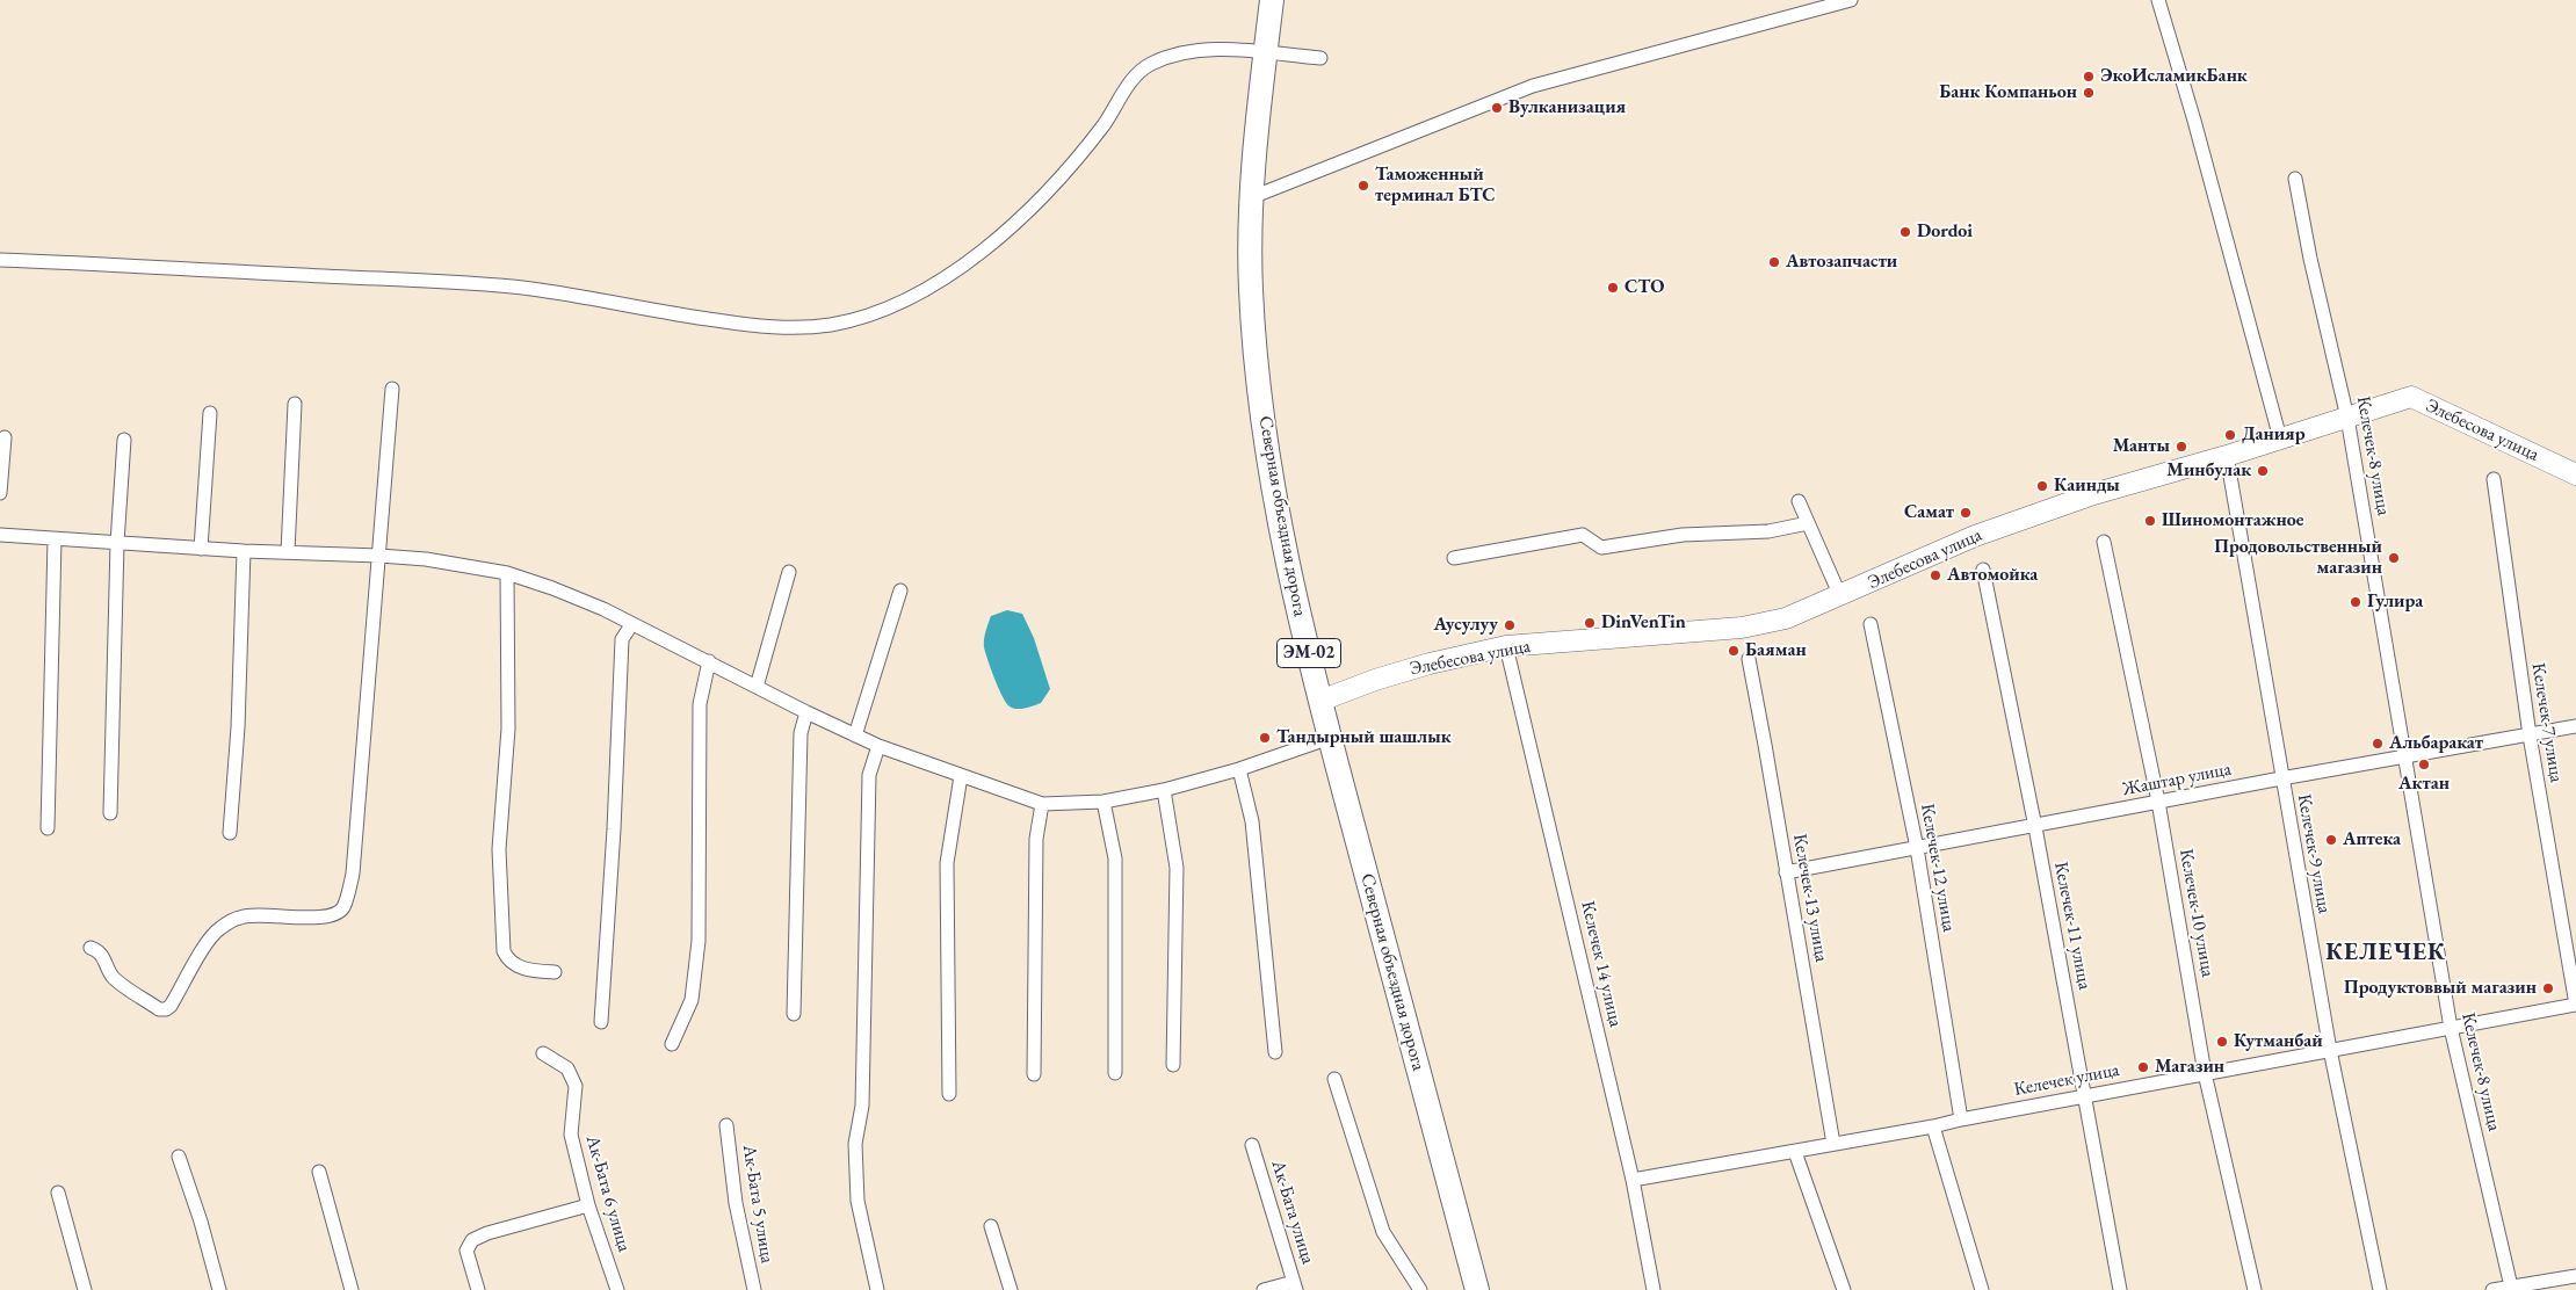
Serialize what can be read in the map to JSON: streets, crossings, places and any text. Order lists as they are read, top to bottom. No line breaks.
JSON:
{"streets":{"highway":["Северная объездная дорога","ЭМ-02"],"main road":["Элебесова улица"],"street":["Келечек-8 улица","Келечек-7 улица","Жаштар улица","Келечек-9 улица","Келечек-12 улица","Келечек-13 улица","Келечек-10 улица","Келечек-11 улица","Келечек 14 улица","Келечек улица","Ак-Бата 6 улица","Ак-Бата 5 улица","Ак-Бата улица"]},"crossings":[["Элебесова улица","Келечек-8 улица"],["Элебесова улица","Северная объездная дорога"],["Элебесова улица","Келечек-9 улица"],["Элебесова улица","Келечек 14 улица"],["Келечек-8 улица","Жаштар улица"],["Келечек-8 улица","Келечек улица"],["Келечек-7 улица","Жаштар улица"],["Келечек-7 улица","Келечек улица"],["Жаштар улица","Келечек-9 улица"],["Жаштар улица","Келечек-12 улица"],["Жаштар улица","Келечек-13 улица"],["Жаштар улица","Келечек-10 улица"],["Жаштар улица","Келечек-11 улица"],["Келечек-9 улица","Келечек улица"],["Келечек-12 улица","Келечек улица"],["Келечек-13 улица","Келечек улица"],["Келечек-10 улица","Келечек улица"],["Келечек-11 улица","Келечек улица"],["Келечек 14 улица","Келечек улица"]],"districts":["КЕЛЕЧЕК"],"places":["ЭкоИсламикБанк","Банк Компаньон","Вулканизация","Таможенный терминал БТС","Dordoi","Автозапчасти","СТО","Данияр","Манты","Минбулак","Каинды","Самат","Шиномонтажное","Продовольственный магазин","Автомойка","Гулира","DinVenTin","Аусулуу","Баяман","Тандырный шашлык","Альбаракат","Актан","Аптека","Продуктоввый магазин","Кутманбай","Магазин"]}
